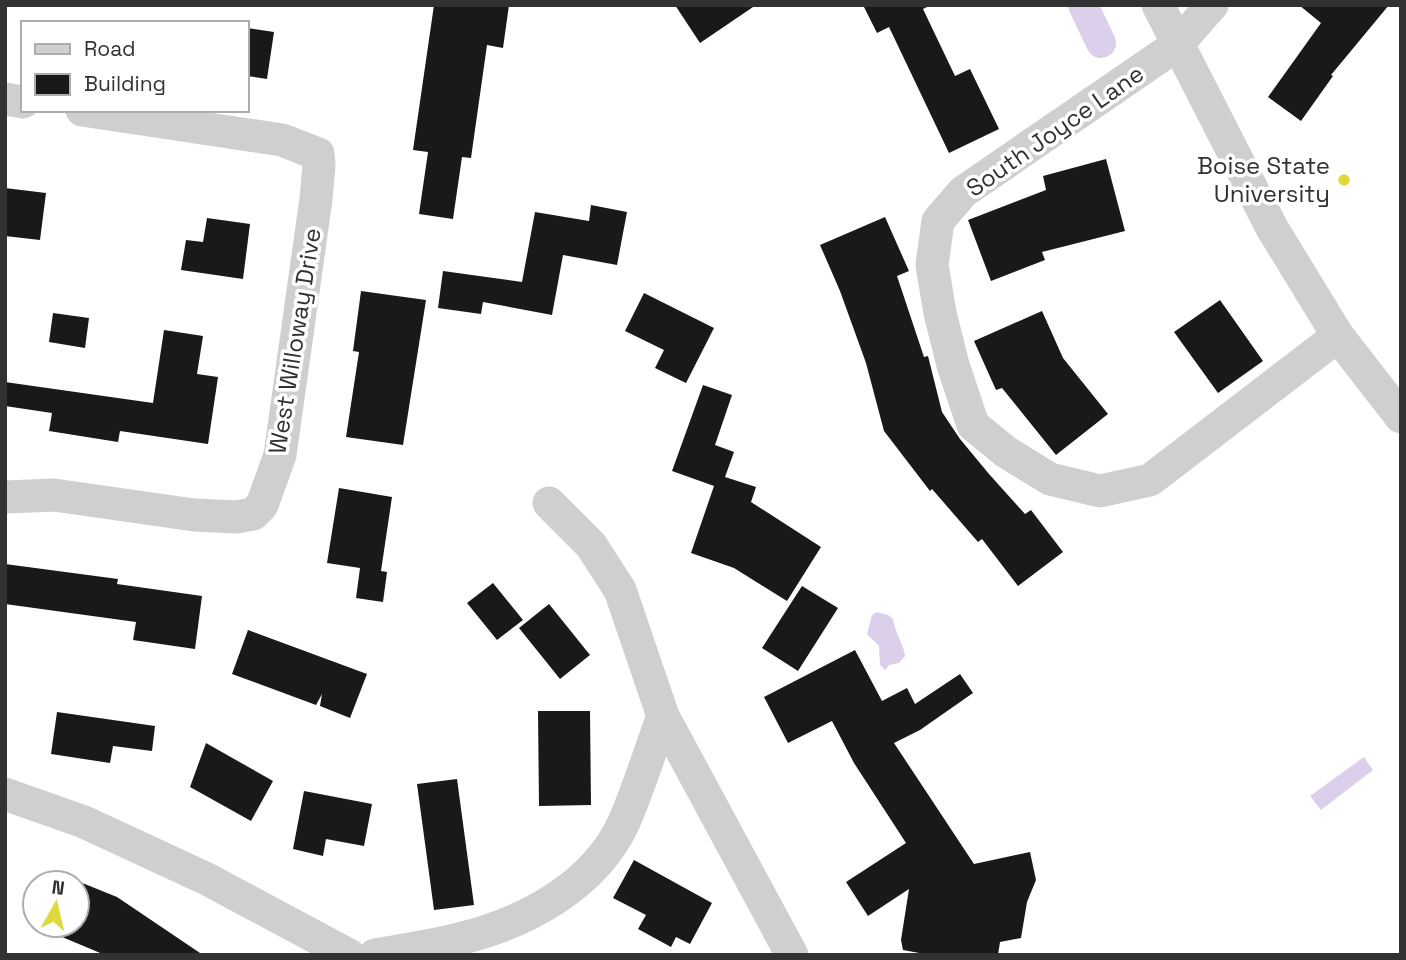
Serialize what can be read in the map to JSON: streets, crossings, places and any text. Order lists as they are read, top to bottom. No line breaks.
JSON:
{"streets":{"street":["South Joyce Lane","West Willoway Drive"]},"places":["Boise State University"],"legend":["Road","Building"],"north":"top"}
